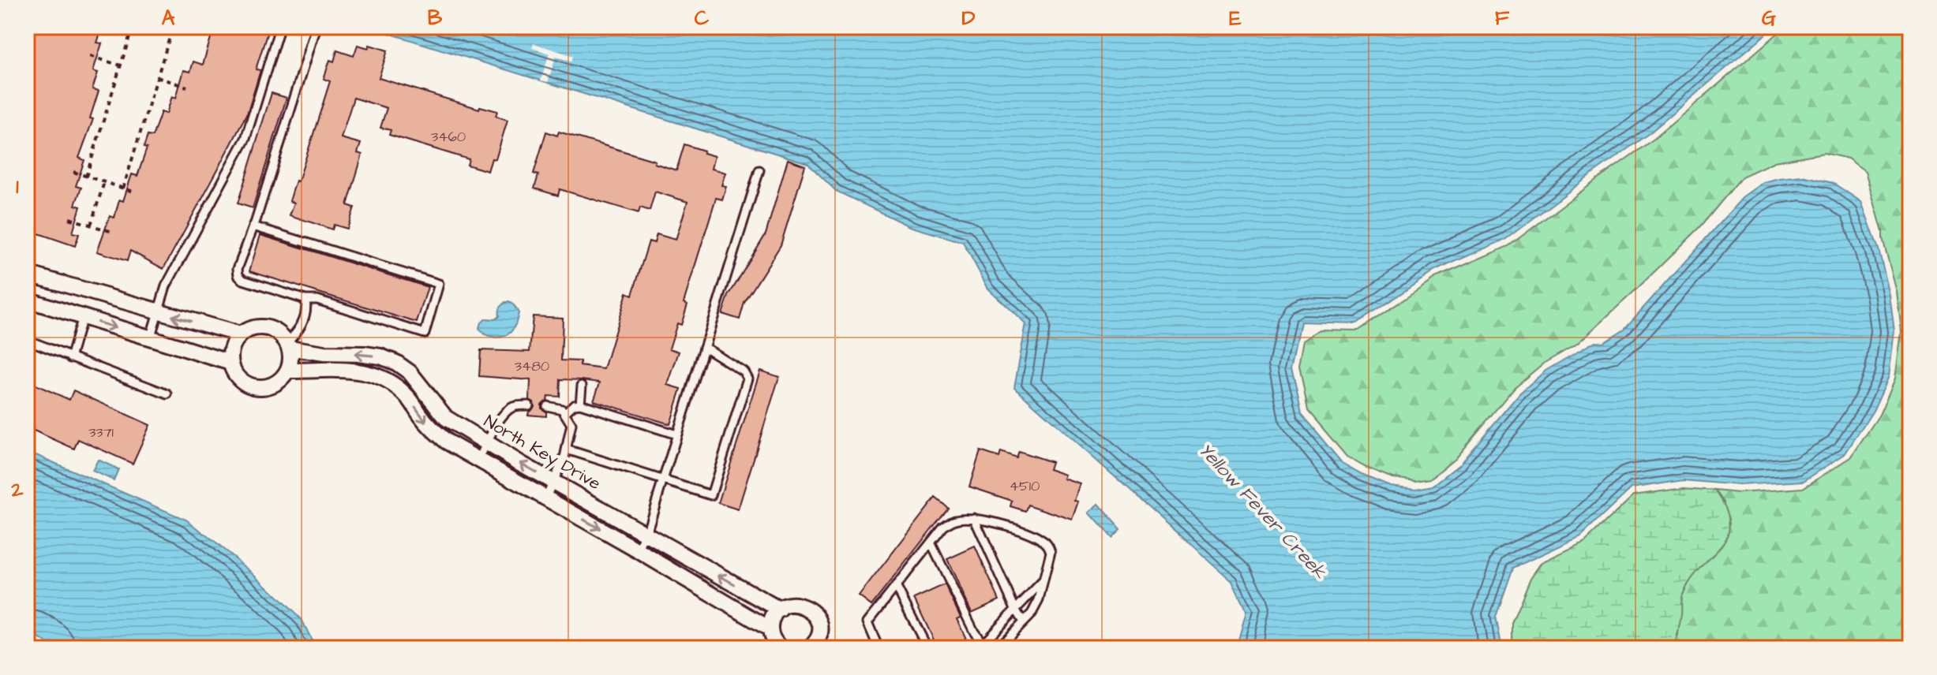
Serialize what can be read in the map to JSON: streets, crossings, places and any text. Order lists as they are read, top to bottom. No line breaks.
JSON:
{"streets":{"street":["North Key Drive"]},"water":["Yellow Fever Creek"],"house_numbers":["3460","3480","3371","4510"],"grid":{"columns":["A","B","C","D","E","F","G"],"rows":["1","2"]}}
